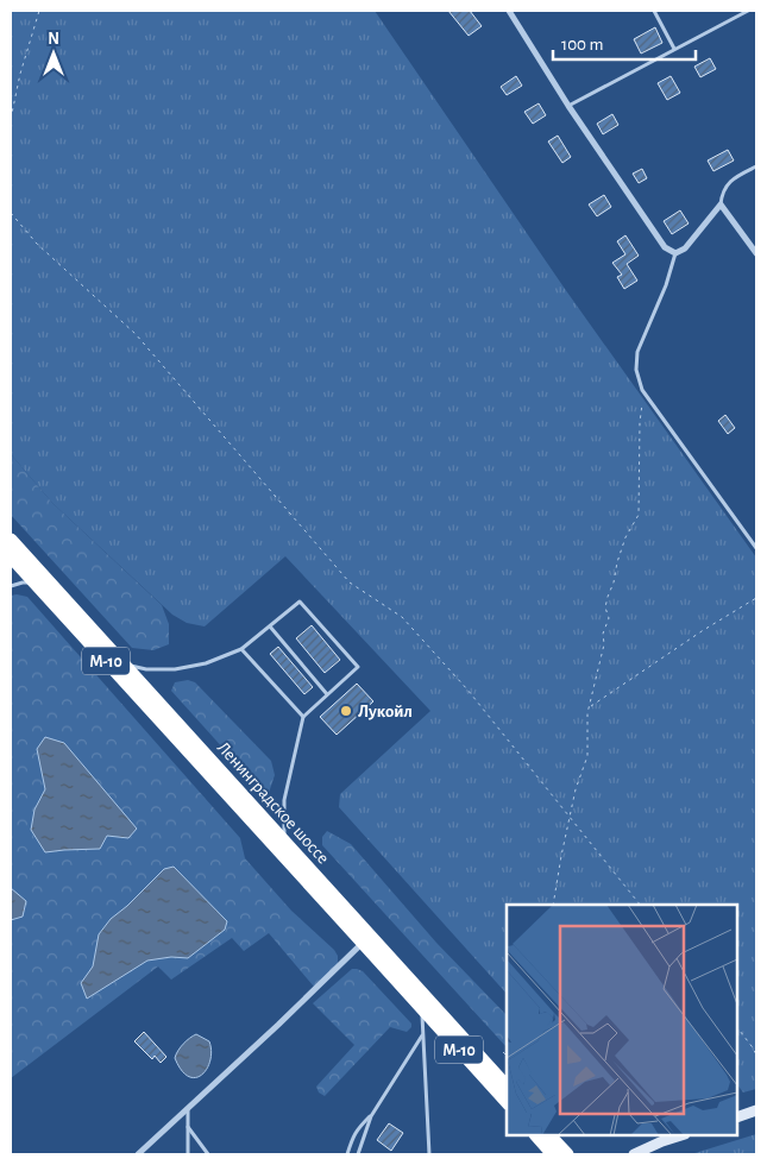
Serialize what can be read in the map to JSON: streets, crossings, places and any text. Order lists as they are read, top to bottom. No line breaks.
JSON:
{"streets":{"highway":["М-10","Ленинградское шоссе"]},"places":["Лукойл"],"scale_bar":"100 m","north":"top"}
